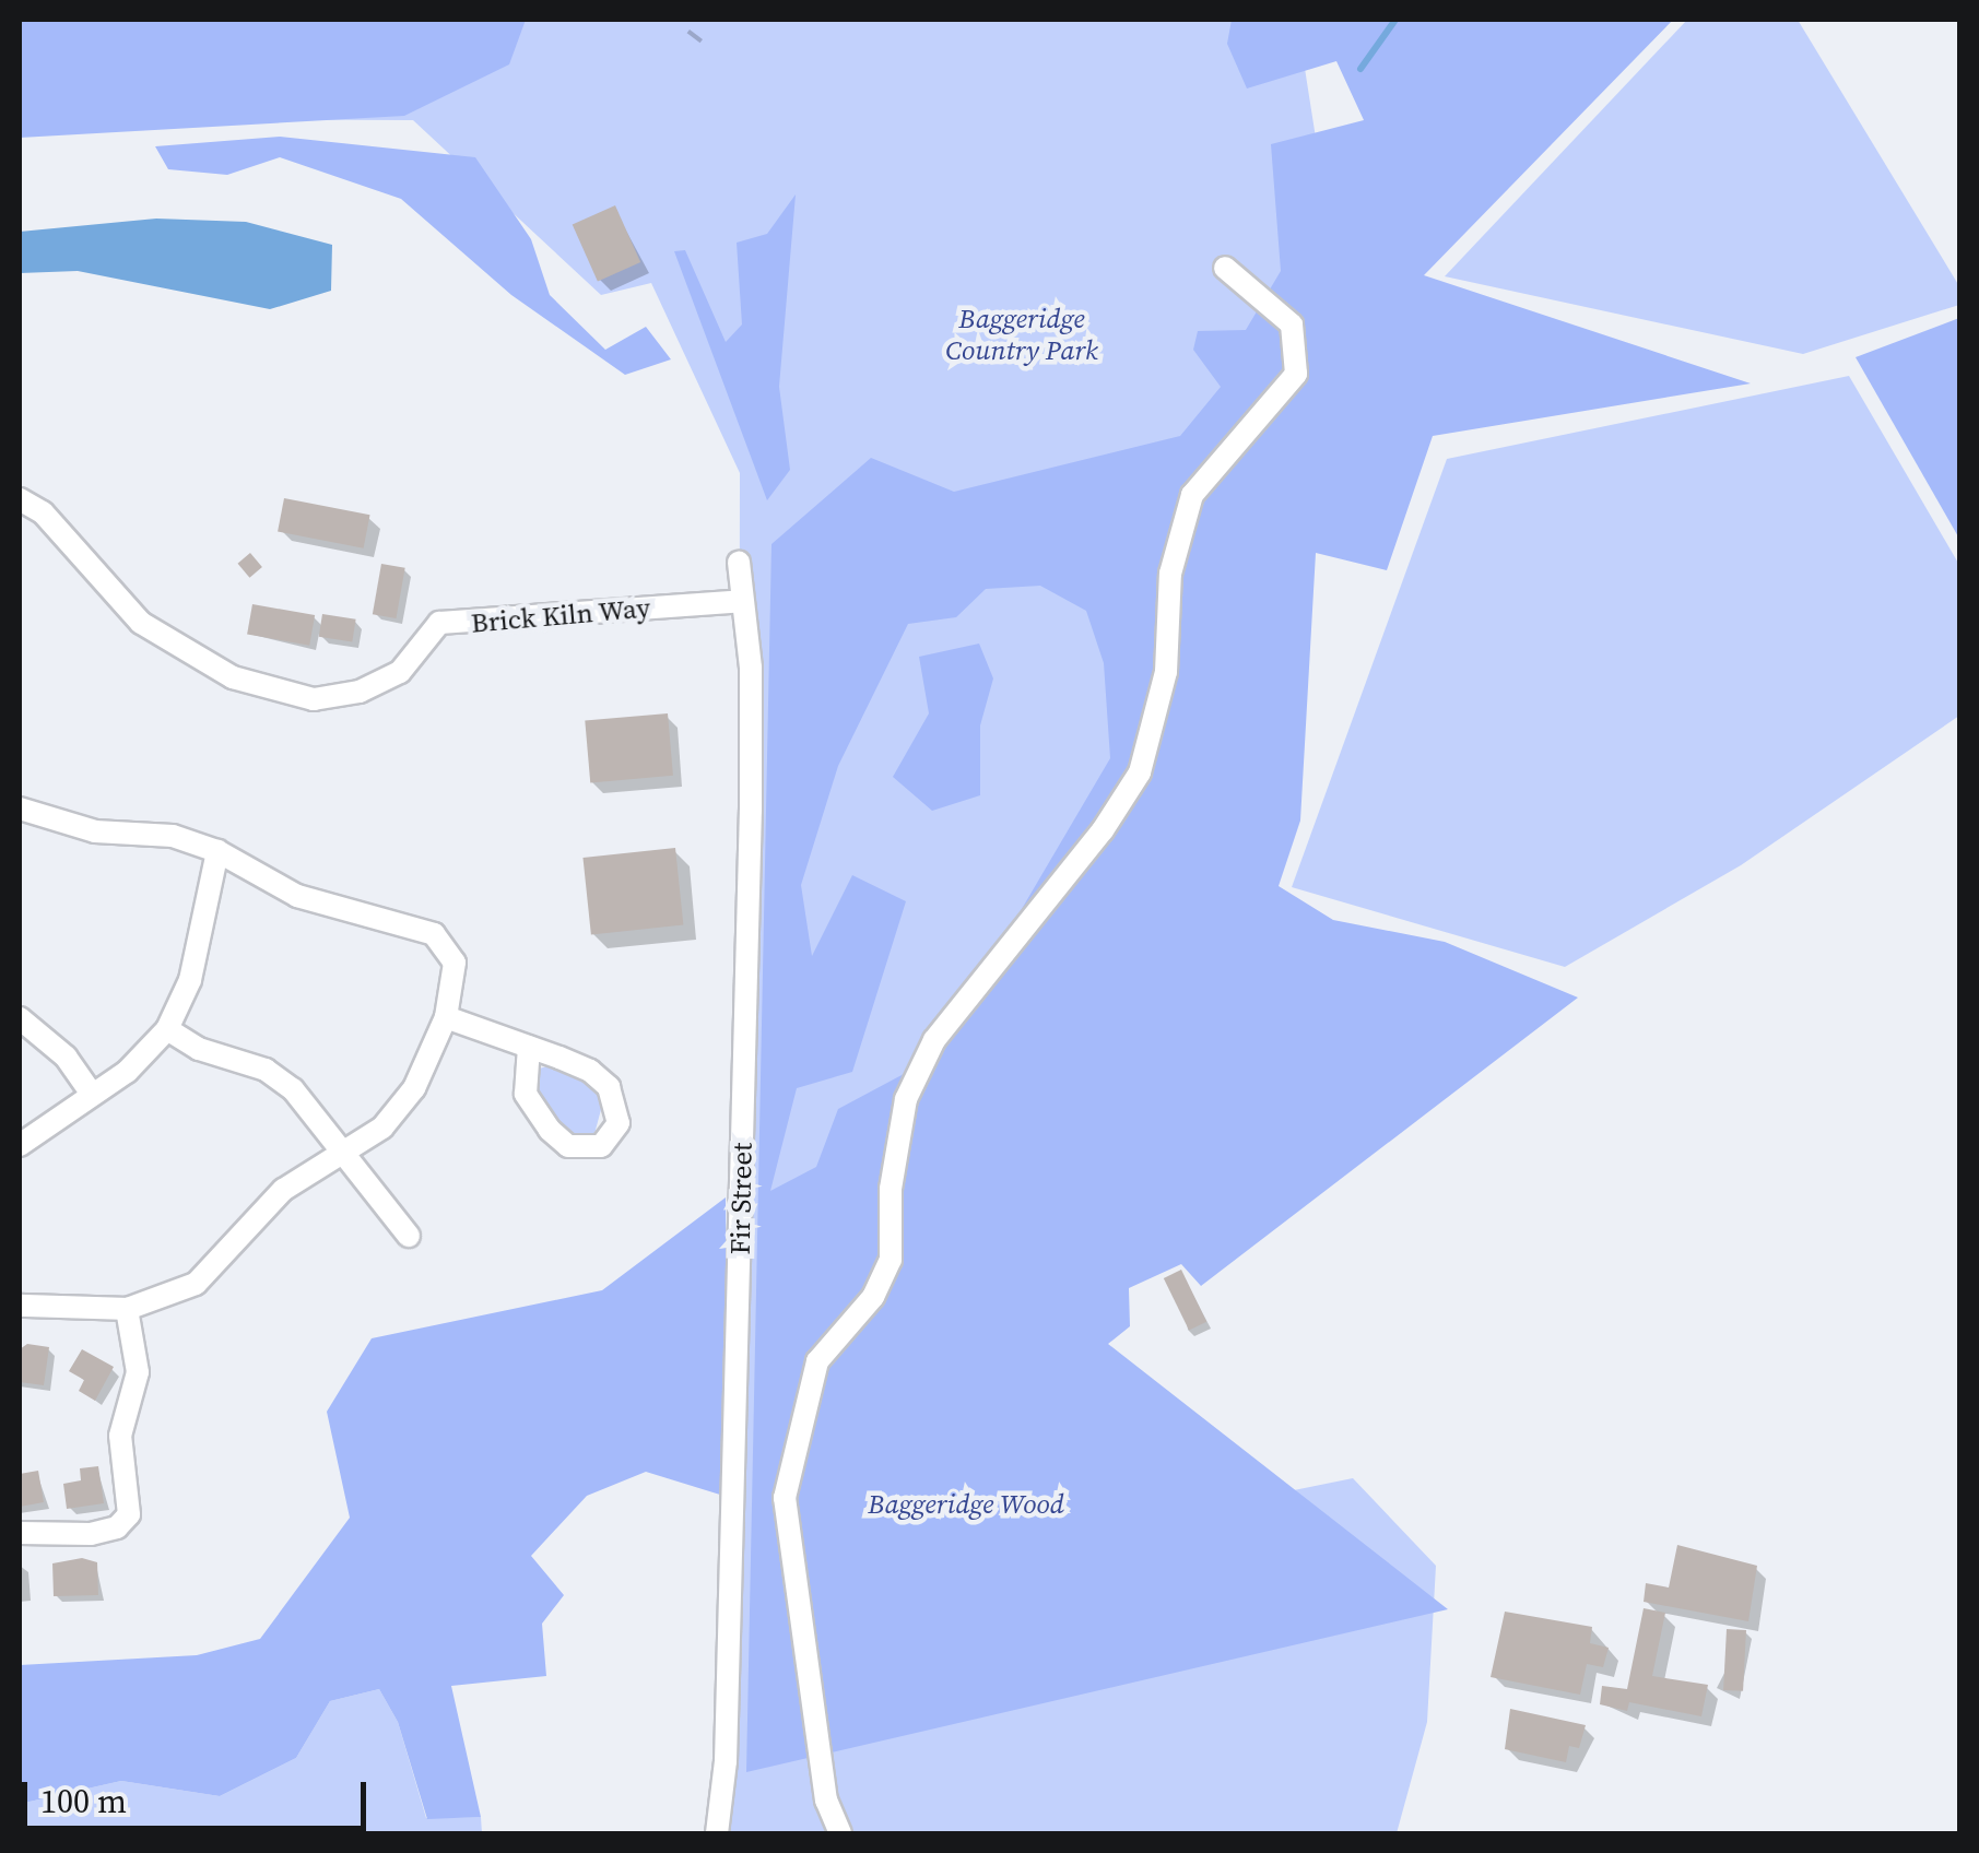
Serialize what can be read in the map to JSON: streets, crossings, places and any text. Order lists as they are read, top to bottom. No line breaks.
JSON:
{"streets":{"street":["Brick Kiln Way","Fir Street"]},"crossings":[["Brick Kiln Way","Fir Street"]],"parks":["Baggeridge Country Park","Baggeridge Wood"],"scale_bar":"100 m"}
